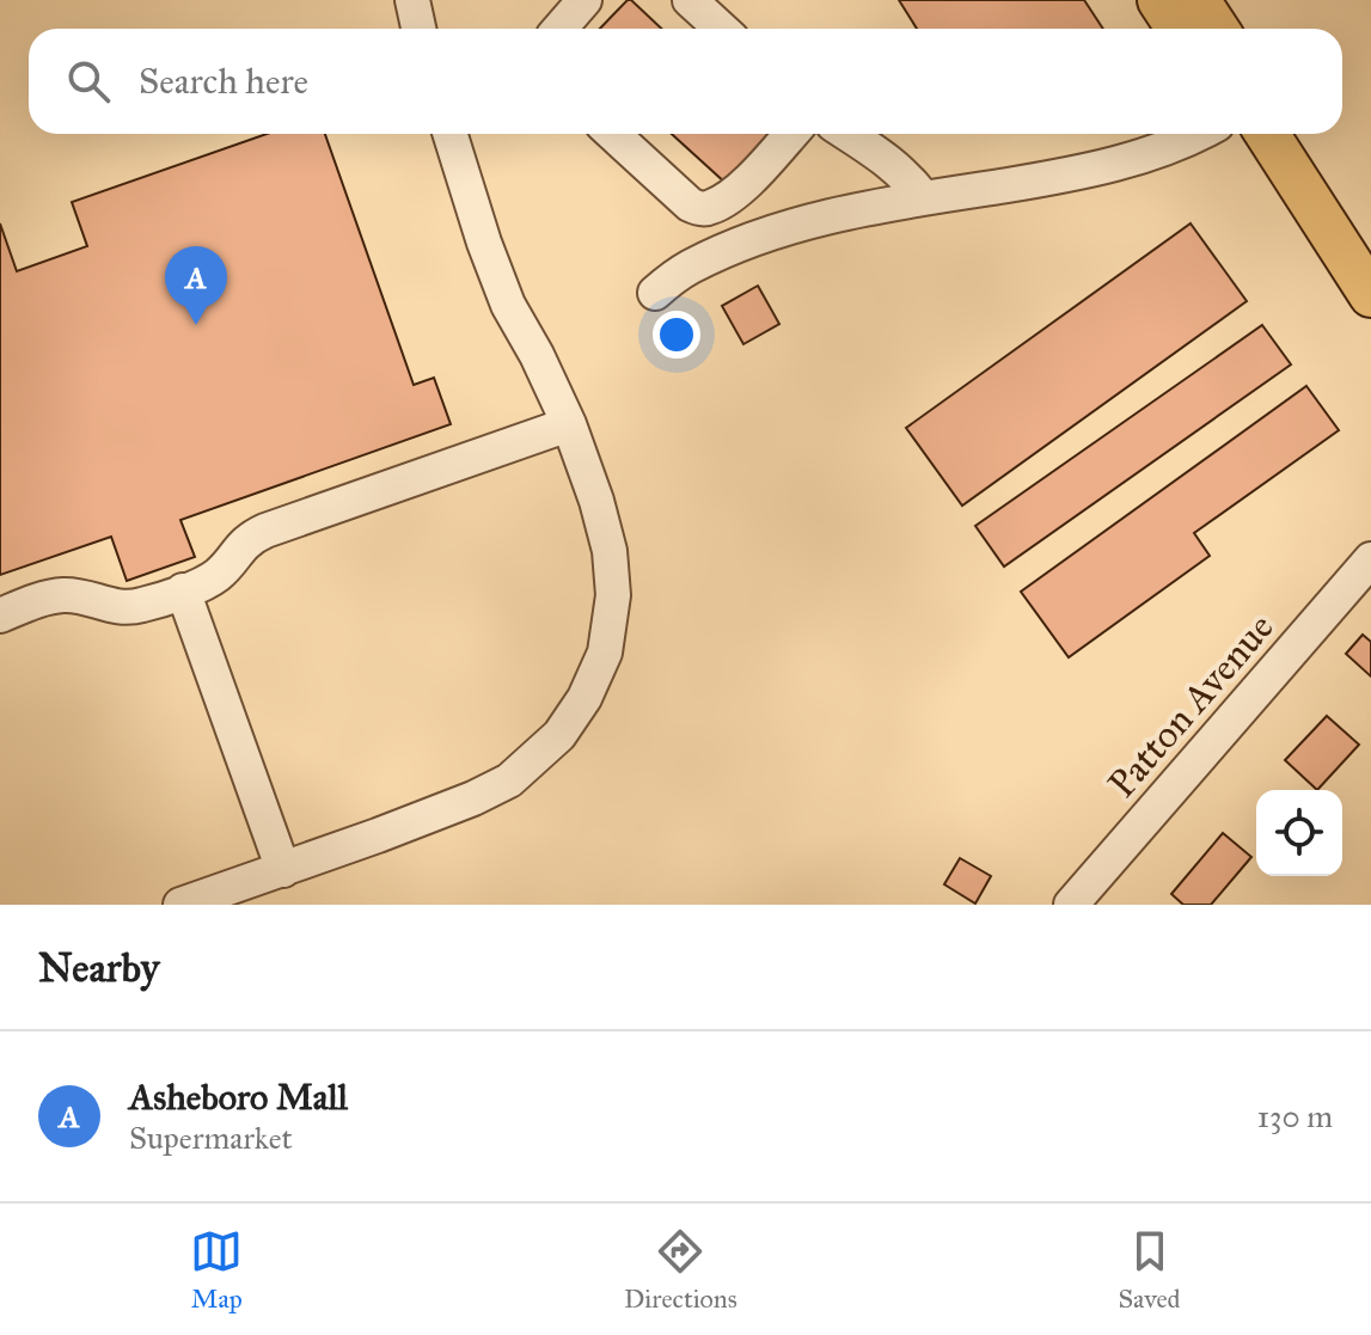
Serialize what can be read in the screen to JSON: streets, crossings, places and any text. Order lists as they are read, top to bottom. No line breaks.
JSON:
{"streets":{"street":["Patton Avenue"]},"page":{"search":"Search here","pins":"A","heading":"Nearby","list":[{"mark":"A","name":"Asheboro Mall","note":"Supermarket","value":"130 m"}],"nav":["Map","Directions","Saved"]}}
